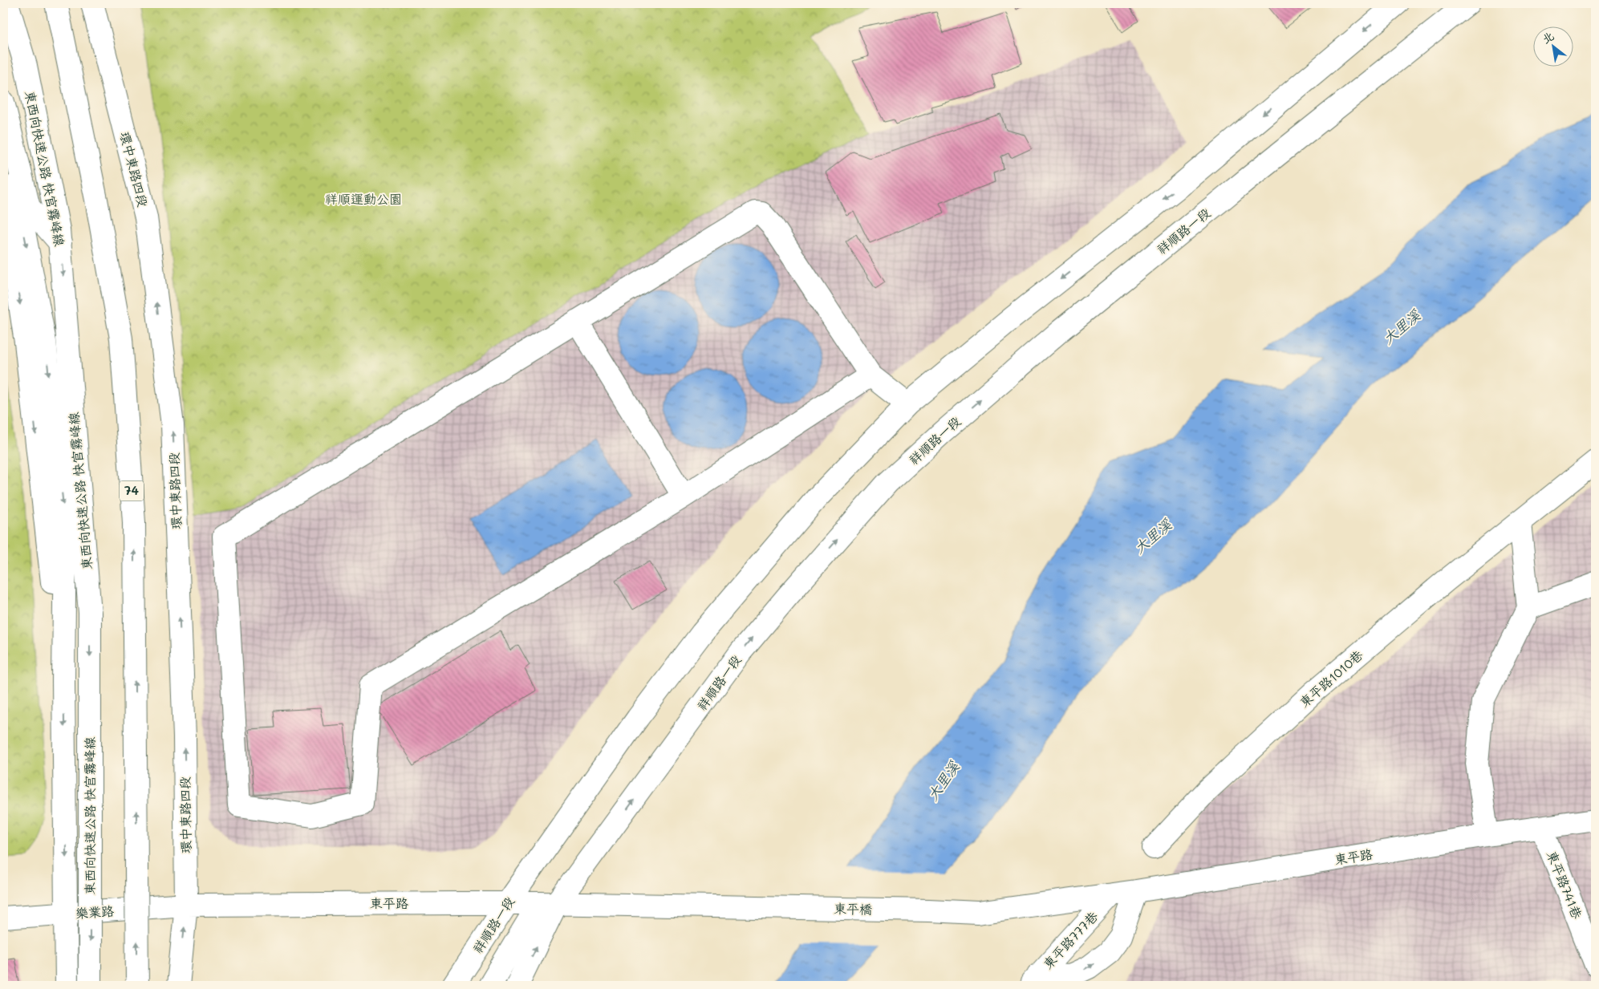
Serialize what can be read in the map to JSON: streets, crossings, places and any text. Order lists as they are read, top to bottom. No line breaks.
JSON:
{"streets":{"main road":["東西向快速公路 快官霧峰線","環中東路四段","祥順路一段","74","東平路1010巷","東平路","東平路741巷","東平橋","樂業路","東平路777巷"]},"crossings":[["環中東路四段","東平路"],["環中東路四段","樂業路"],["祥順路一段","東平路"],["東平路","東平路741巷"],["東平路","東平橋"],["東平路","樂業路"],["東平路","東平路777巷"],["東平橋","東平路777巷"]],"water":["大里溪"],"parks":["祥順運動公園"],"north":"top left"}
